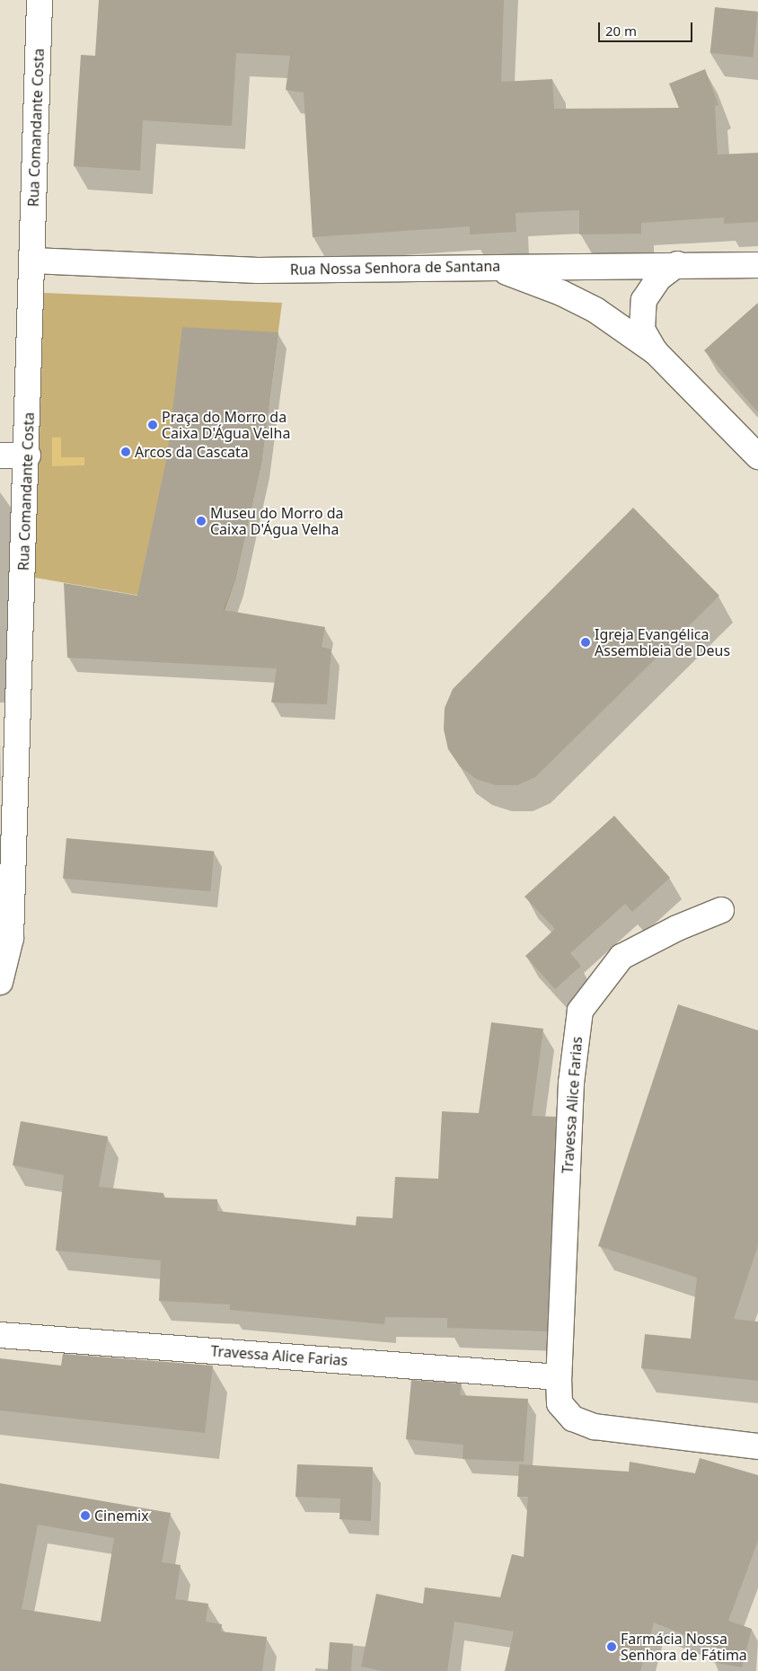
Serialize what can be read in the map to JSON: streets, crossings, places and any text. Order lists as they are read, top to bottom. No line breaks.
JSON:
{"streets":{"street":["Rua Comandante Costa","Rua Nossa Senhora de Santana","Travessa Alice Farias"]},"crossings":[["Rua Comandante Costa","Rua Nossa Senhora de Santana"]],"places":["Praça do Morro da Caixa D'Água Velha","Arcos da Cascata","Museu do Morro da Caixa D'Água Velha","Igreja Evangélica Assembleia de Deus","Cinemix","Farmácia Nossa Senhora de Fátima"],"scale_bar":"20 m"}
